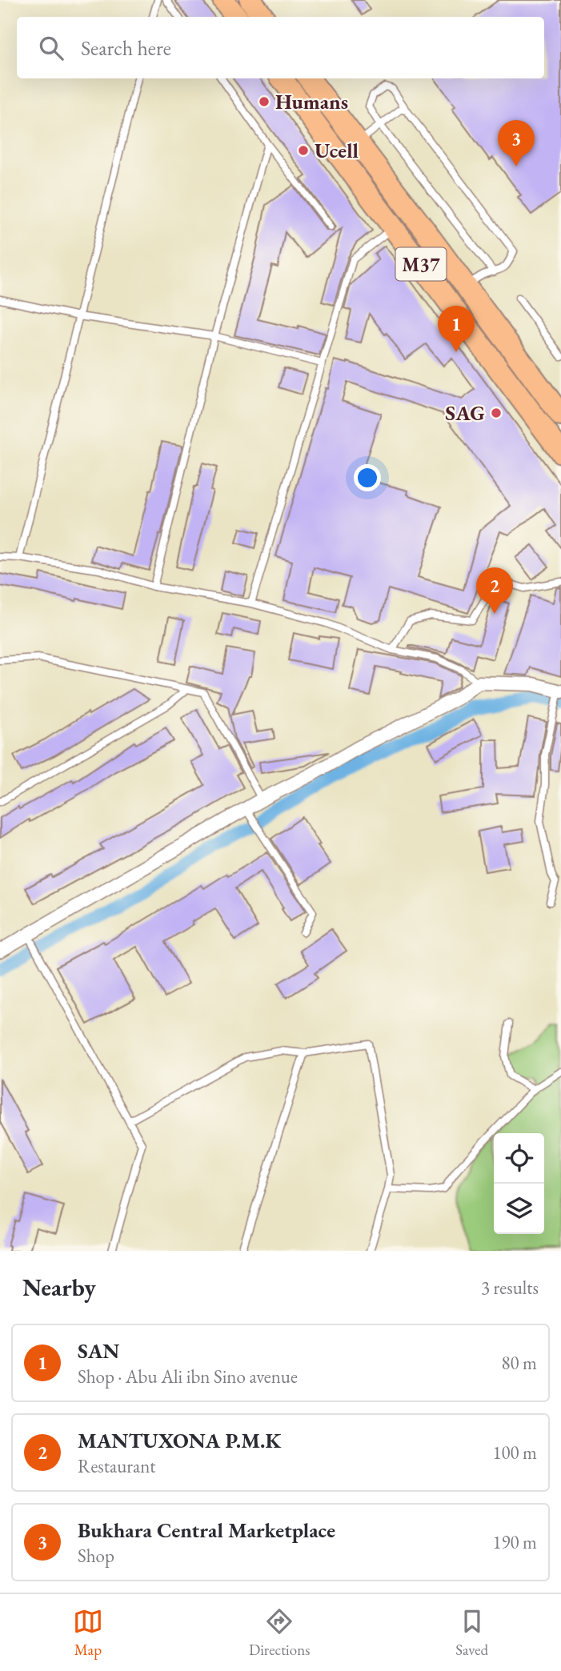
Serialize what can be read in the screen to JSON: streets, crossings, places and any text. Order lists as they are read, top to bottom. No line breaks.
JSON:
{"streets":{"main road":["M37"]},"places":["Humans","Ucell","SAG"],"page":{"search":"Search here","pins":["3","1","2"],"heading":["Nearby","3 results"],"list":[{"mark":"1","name":"SAN","note":"Shop · Abu Ali ibn Sino avenue","value":"80 m"},{"mark":"2","name":"MANTUXONA P.M.K","note":"Restaurant","value":"100 m"},{"mark":"3","name":"Bukhara Central Marketplace","note":"Shop","value":"190 m"}],"nav":["Map","Directions","Saved"]}}
